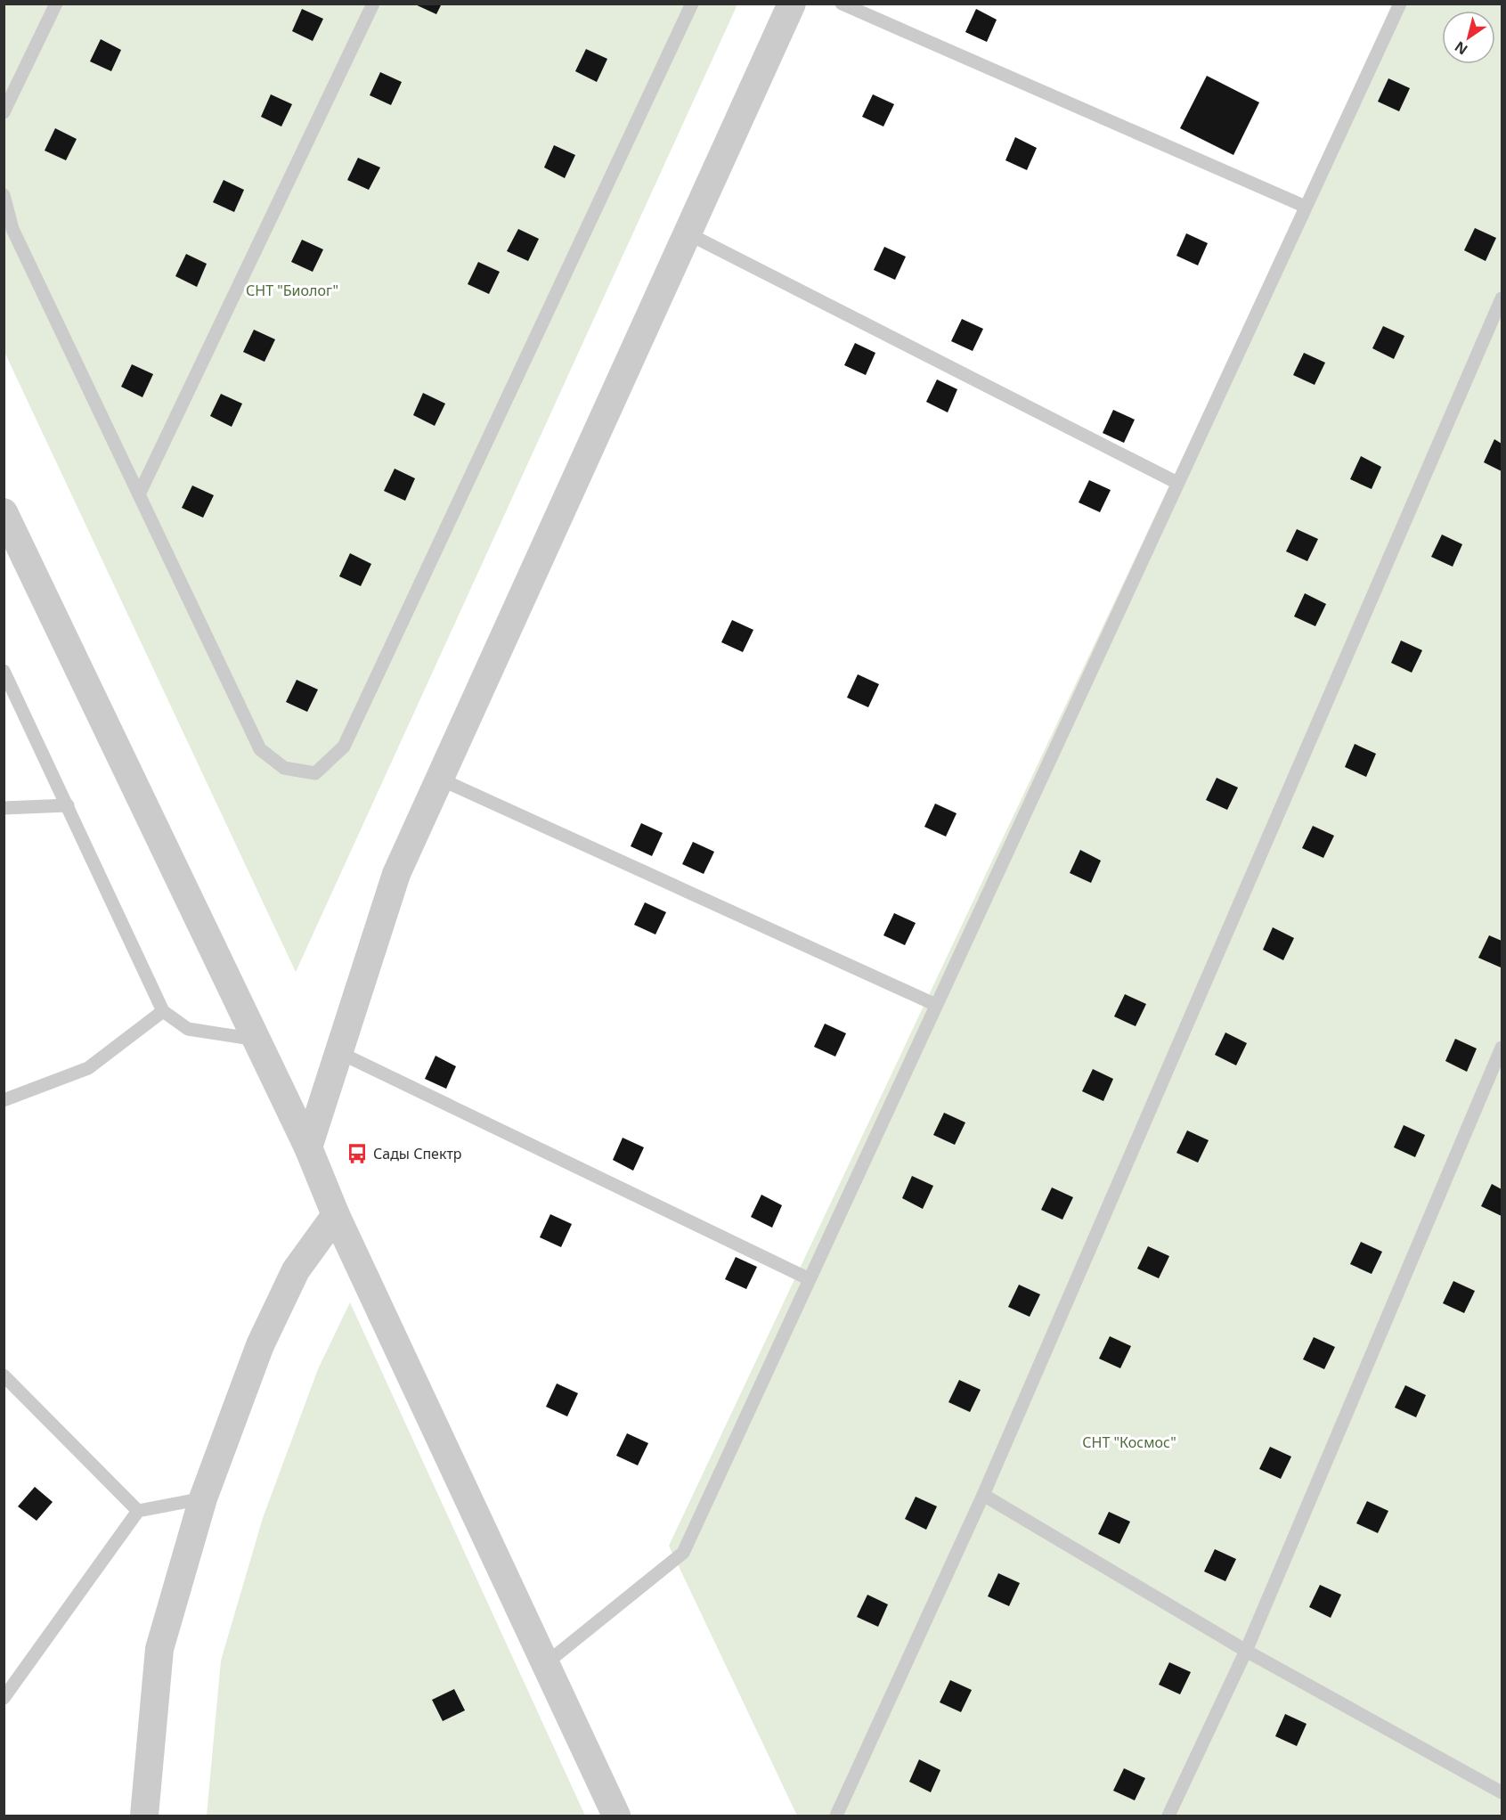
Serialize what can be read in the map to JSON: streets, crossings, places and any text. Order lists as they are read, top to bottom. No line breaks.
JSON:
{"parks":["СНТ \"Биолог\"","СНТ \"Космос\""],"places":{"bus stop":["Сады Спектр"]},"north":"bottom left"}
